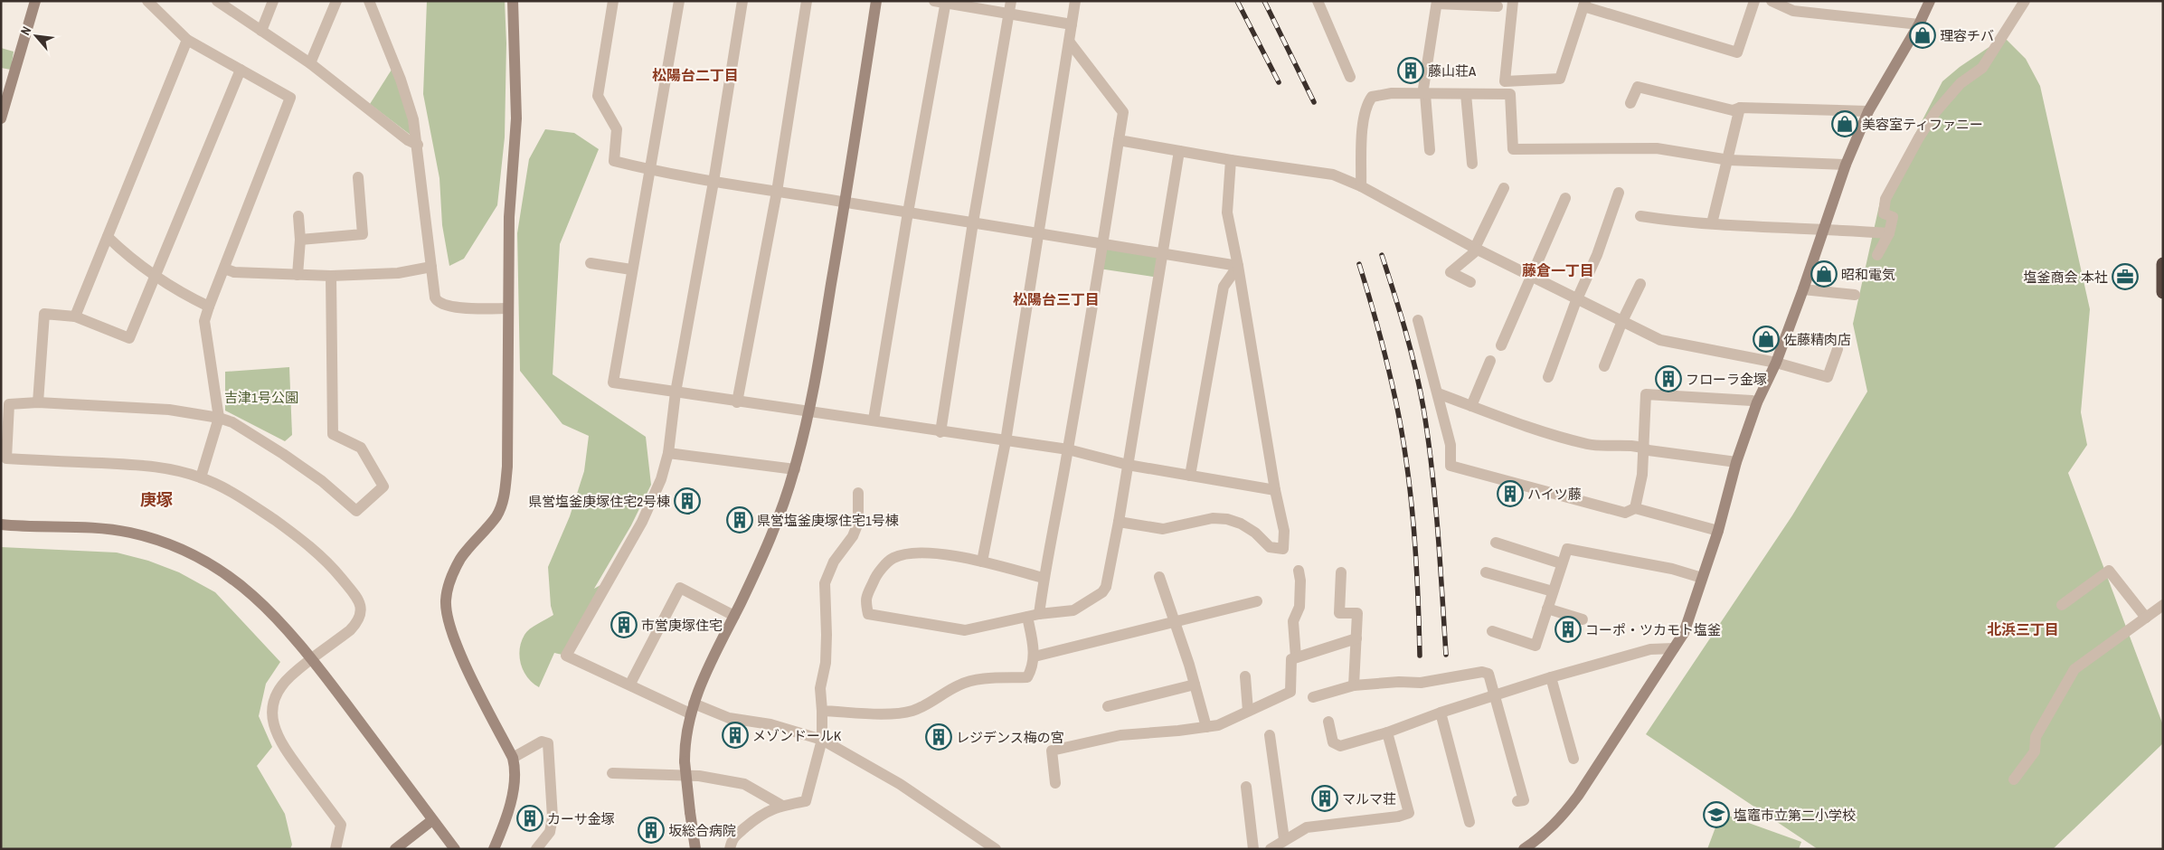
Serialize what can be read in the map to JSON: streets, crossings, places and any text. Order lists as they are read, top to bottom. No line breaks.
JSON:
{"districts":["松陽台二丁目","藤倉一丁目","松陽台三丁目","庚塚","北浜三丁目"],"parks":["吉津1号公園"],"places":{"shop":["理容チバ","美容室ティファニー","昭和電気","佐藤精肉店"],"building":["藤山荘A","フローラ金塚","ハイツ藤","県営塩釜庚塚住宅2号棟","県営塩釜庚塚住宅1号棟","市営庚塚住宅","コーポ・ツカモト塩釜","メゾンドールK","レジデンス梅の宮","マルマ荘","カーサ金塚","坂総合病院"],"office":["塩釜商会 本社"],"school or university":["塩竈市立第二小学校"]},"north":"top left"}
